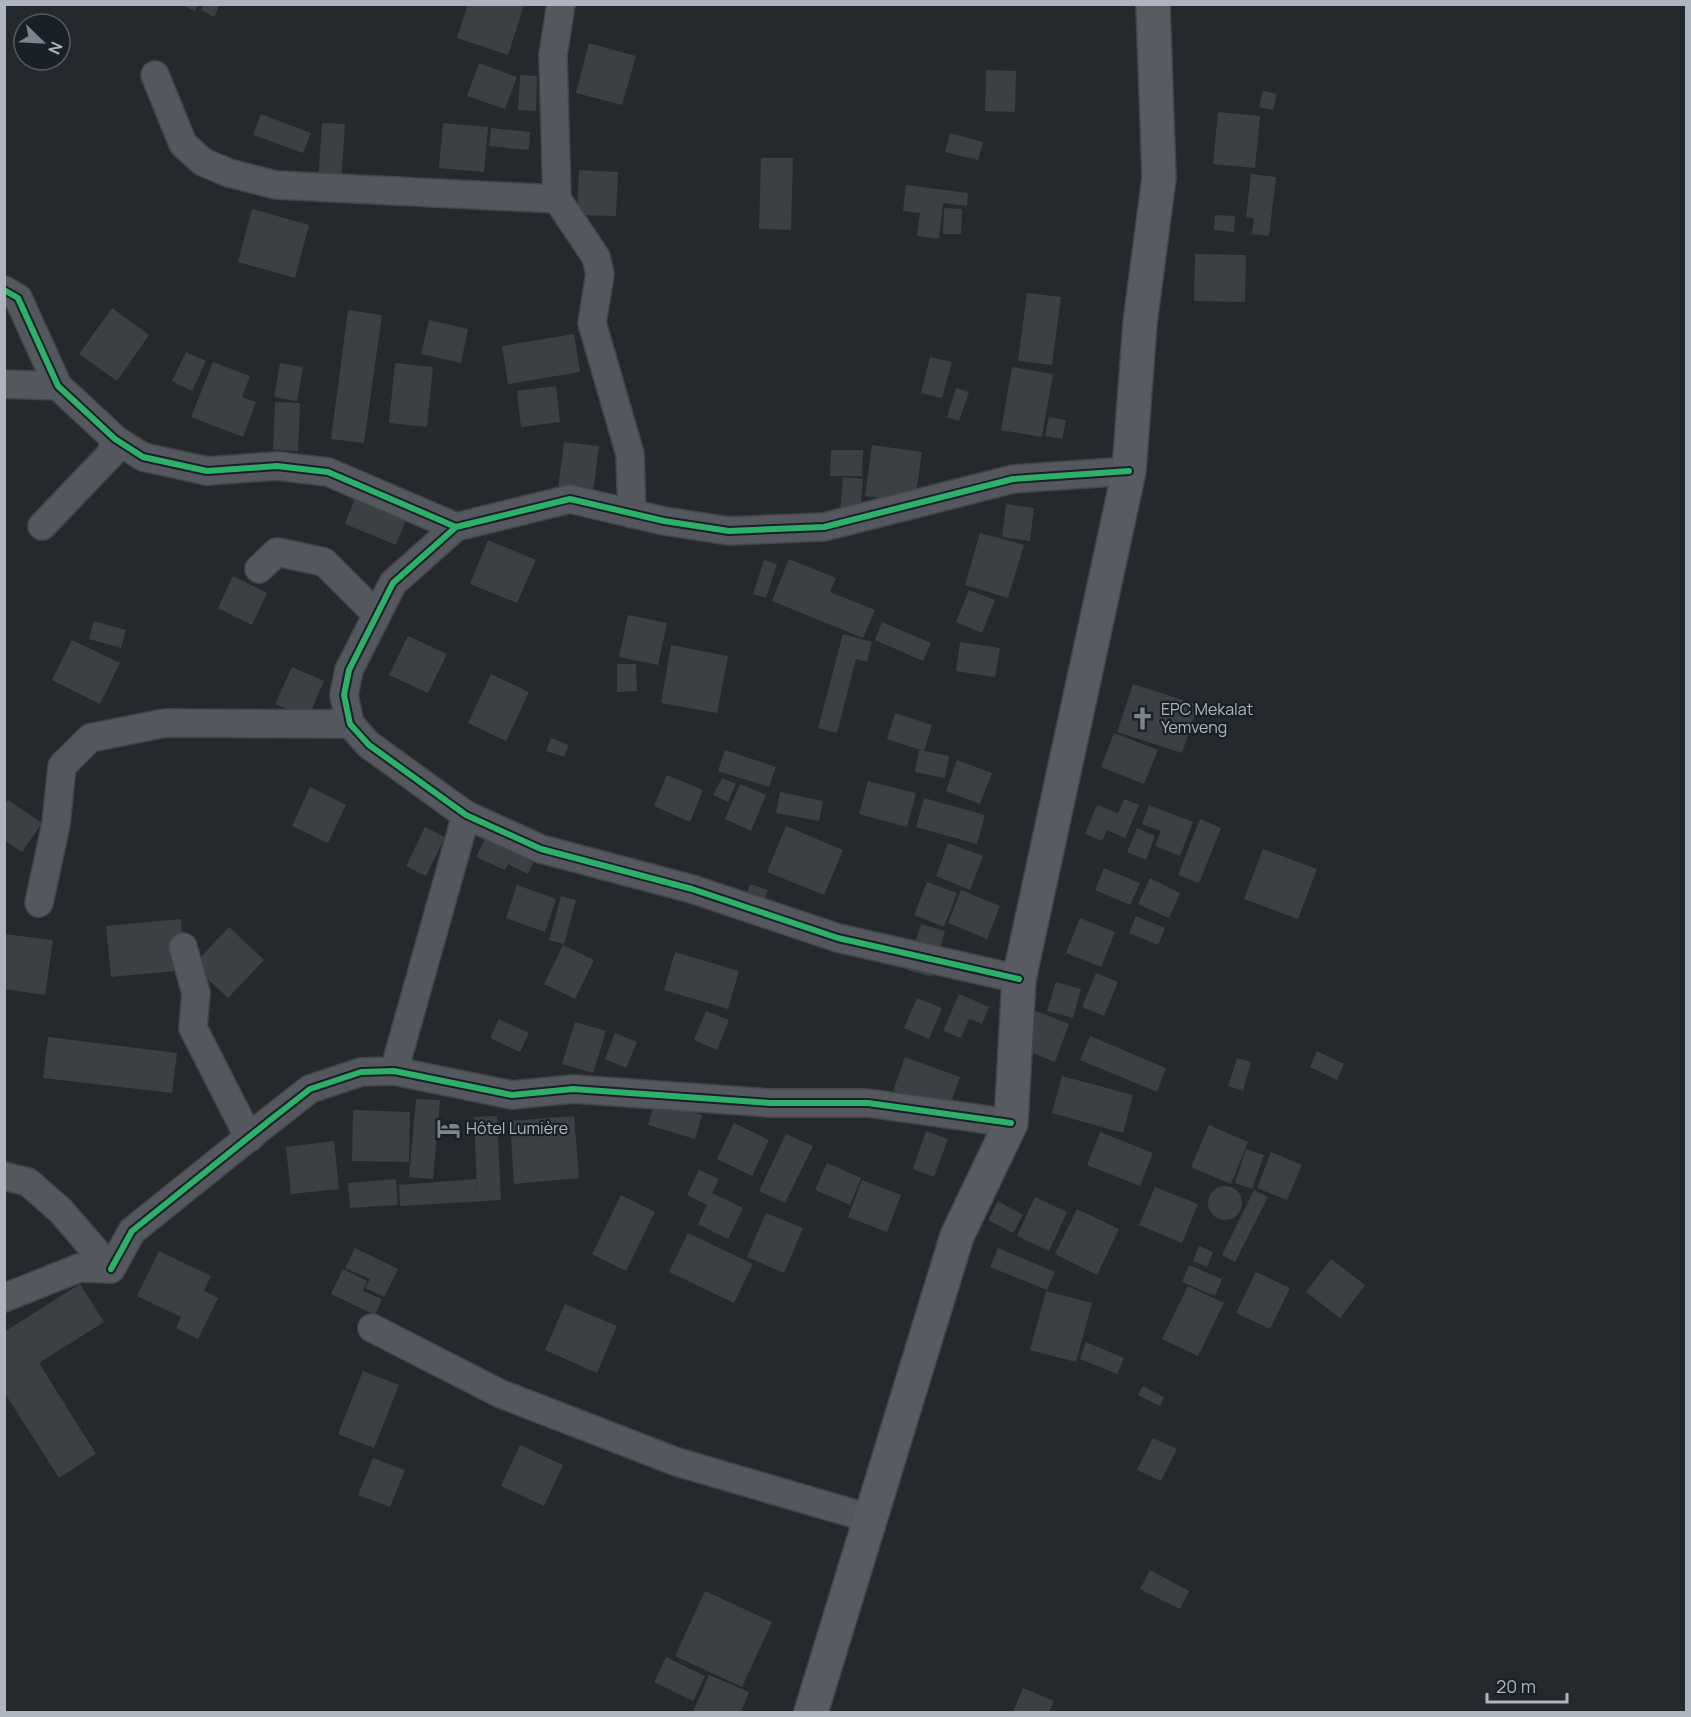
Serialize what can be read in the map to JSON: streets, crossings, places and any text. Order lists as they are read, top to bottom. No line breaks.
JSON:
{"places":{"church":["EPC Mekalat Yemveng"],"hotel":["Hôtel Lumière"]},"scale_bar":"20 m","north":"bottom right"}
